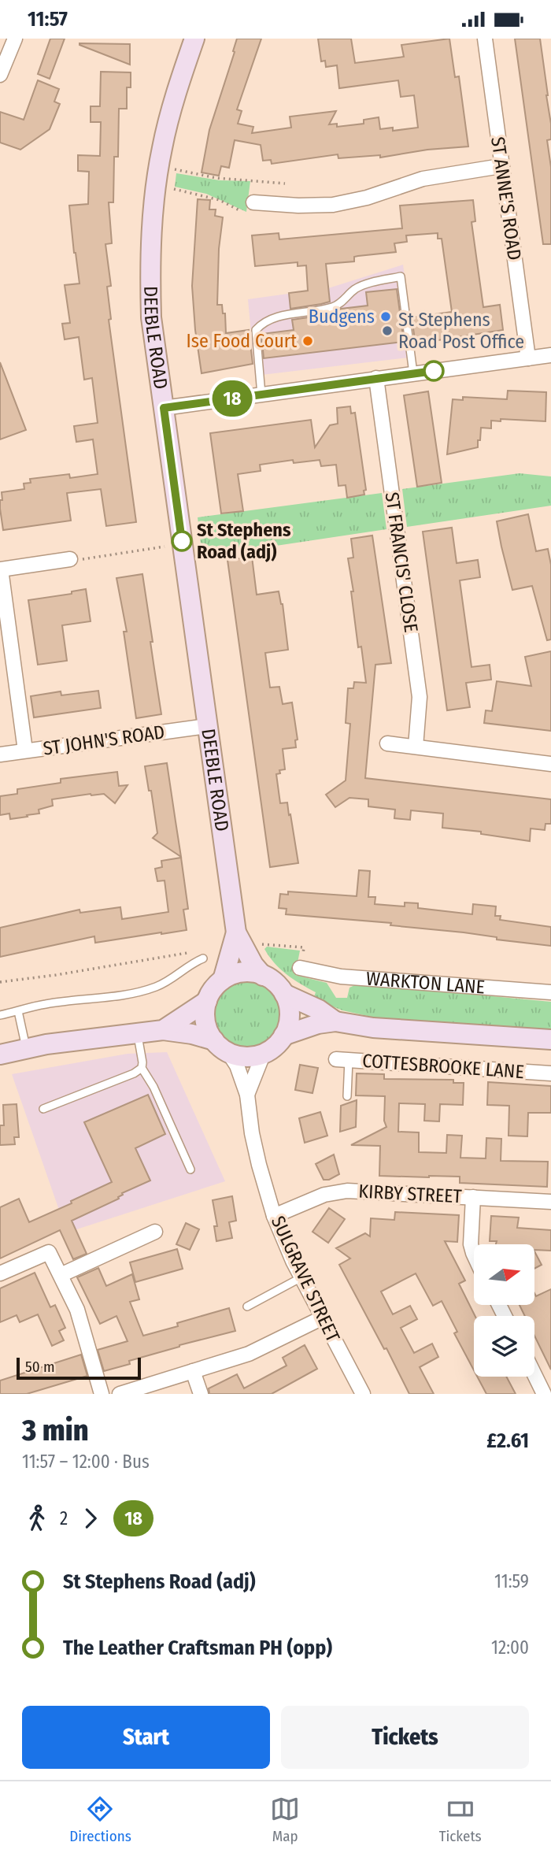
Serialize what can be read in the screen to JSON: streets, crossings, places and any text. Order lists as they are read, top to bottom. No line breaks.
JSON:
{"streets":{"street":["ST ANNE'S ROAD","DEEBLE ROAD","ST FRANCIS' CLOSE","ST JOHN'S ROAD","WARKTON LANE","COTTESBROOKE LANE","KIRBY STREET","SULGRAVE STREET"]},"crossings":[["DEEBLE ROAD","ST JOHN'S ROAD"],["DEEBLE ROAD","SULGRAVE STREET"],["KIRBY STREET","SULGRAVE STREET"]],"places":["Budgens","St Stephens Road Post Office","Ise Food Court","St Stephens Road (adj)"],"lines":["bus line 18"],"scale_bar":"50 m","north":"right","page":{"status":"11:57","on_map":"18","scale":"50 m","heading":["3 min","11:57 – 12:00 · Bus","£2.61"],"legs":["2","18"],"list":[{"name":"St Stephens Road (adj)","value":"11:59"},{"name":"The Leather Craftsman PH (opp)","value":"12:00"}],"buttons":["Start","Tickets"],"tabs":["Directions","Map","Tickets"]}}
